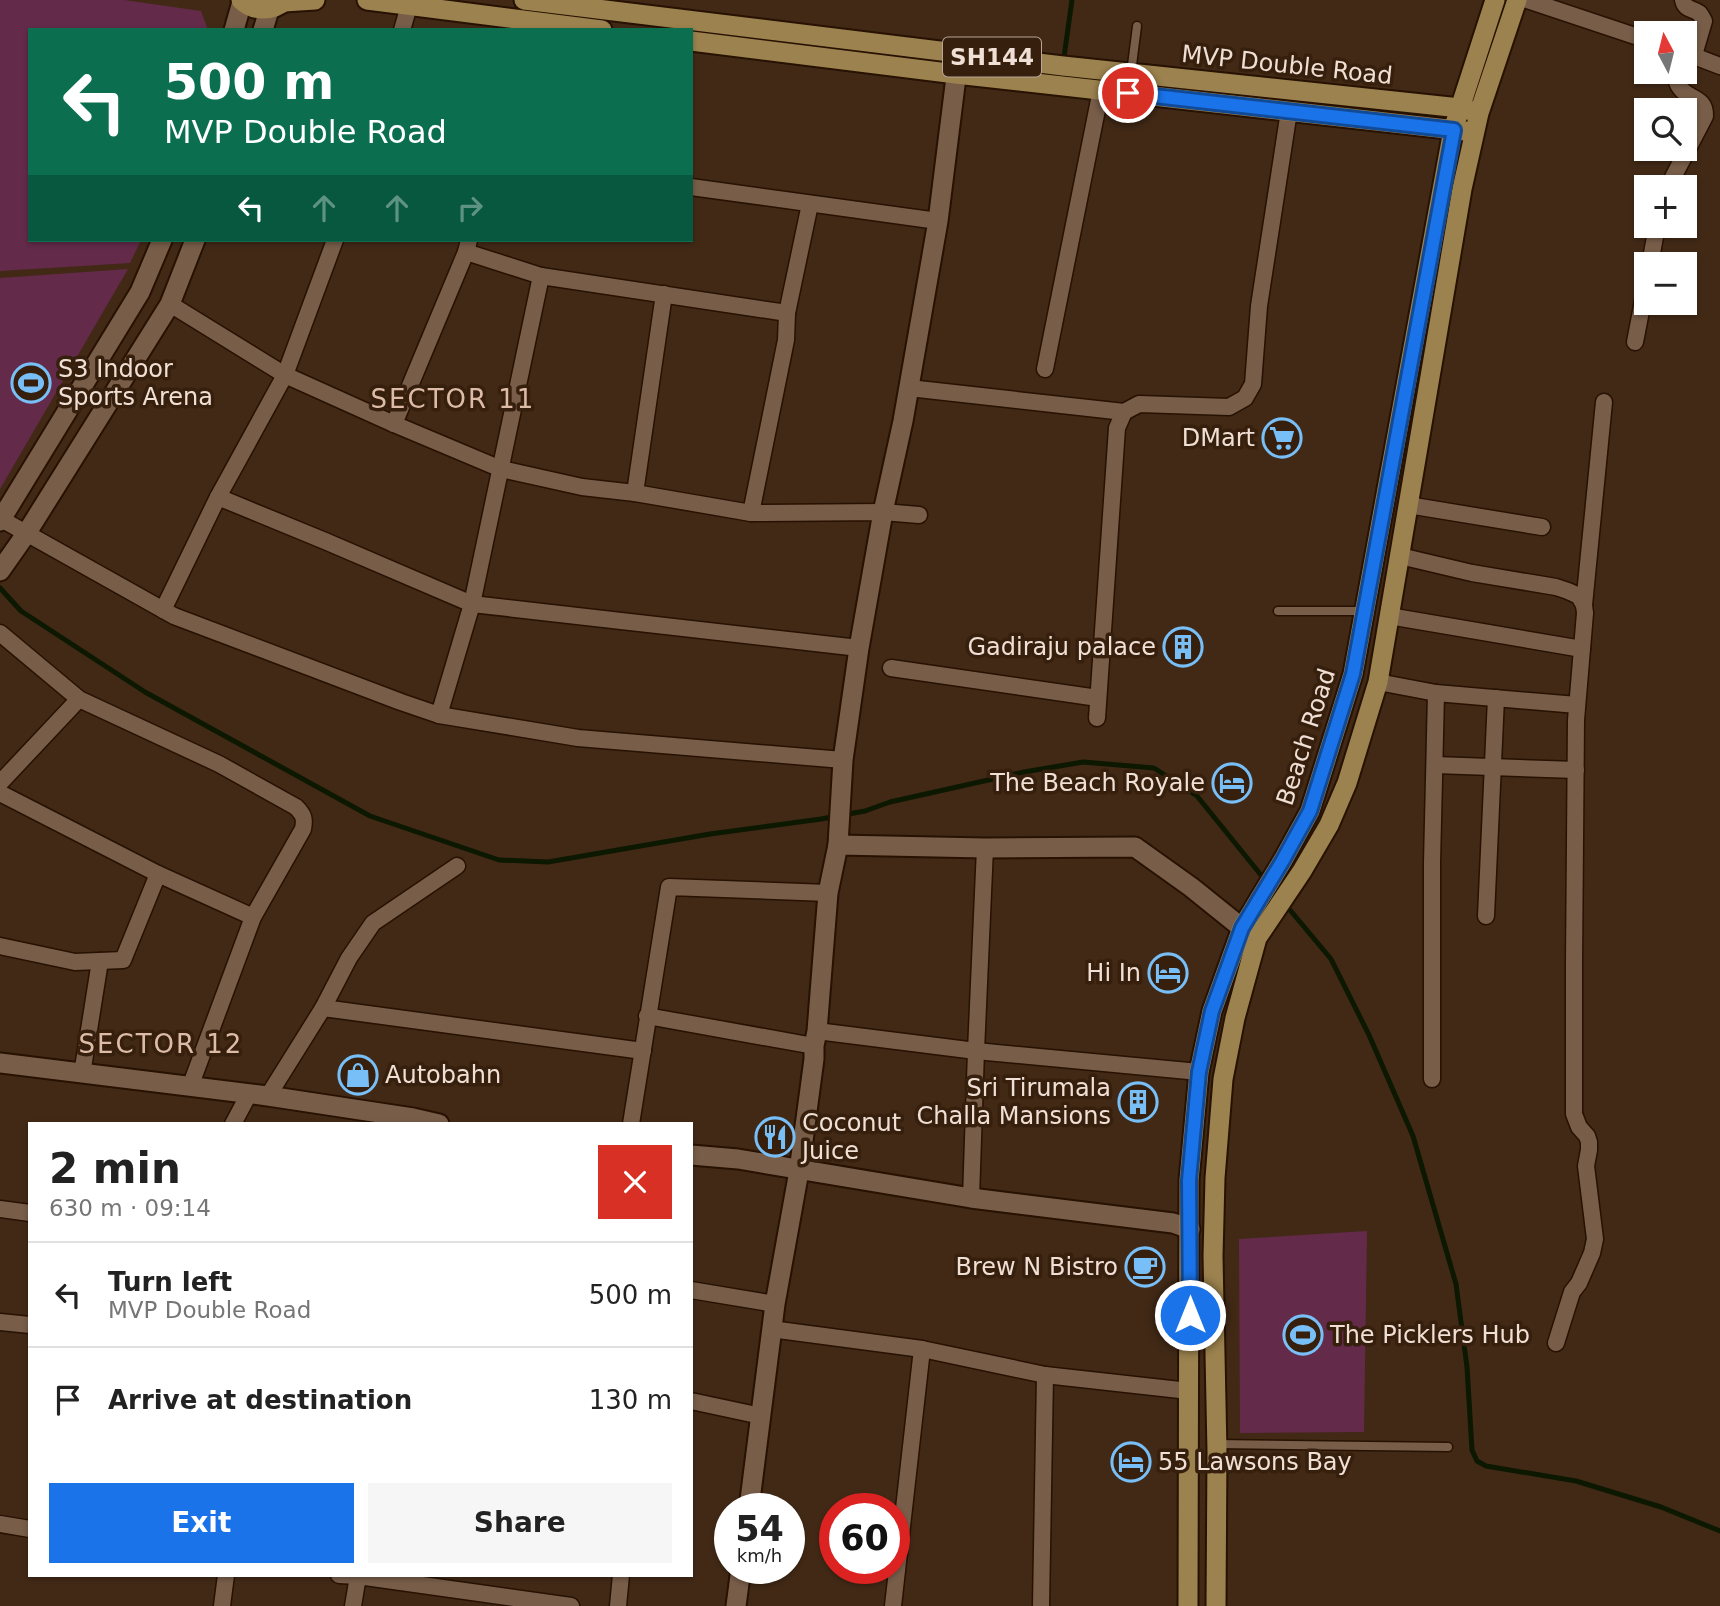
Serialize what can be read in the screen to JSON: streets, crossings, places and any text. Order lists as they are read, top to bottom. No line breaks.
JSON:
{"streets":{"main road":["SH144","MVP Double Road","Beach Road"]},"crossings":[["SH144","MVP Double Road"],["SH144","Beach Road"],["MVP Double Road","Beach Road"]],"districts":["SECTOR 11","SECTOR 12"],"places":{"sports":["S3 Indoor Sports Arena","The Picklers Hub"],"supermarket":["DMart"],"building":["Gadiraju palace","Sri Tirumala Challa Mansions"],"hotel":["The Beach Royale","Hi In","55 Lawsons Bay"],"shop":["Autobahn"],"restaurant":["Coconut Juice"],"cafe":["Brew N Bistro"]},"north":"top","page":{"map_buttons":["+","−"],"turn":["500 m","MVP Double Road"],"heading":["2 min","630 m · 09:14"],"list":[{"name":"Turn left","note":"MVP Double Road","value":"500 m"},{"name":"Arrive at destination","value":"130 m"}],"buttons":["Exit","Share"],"speed":"54 km/h","limit":"60"}}
